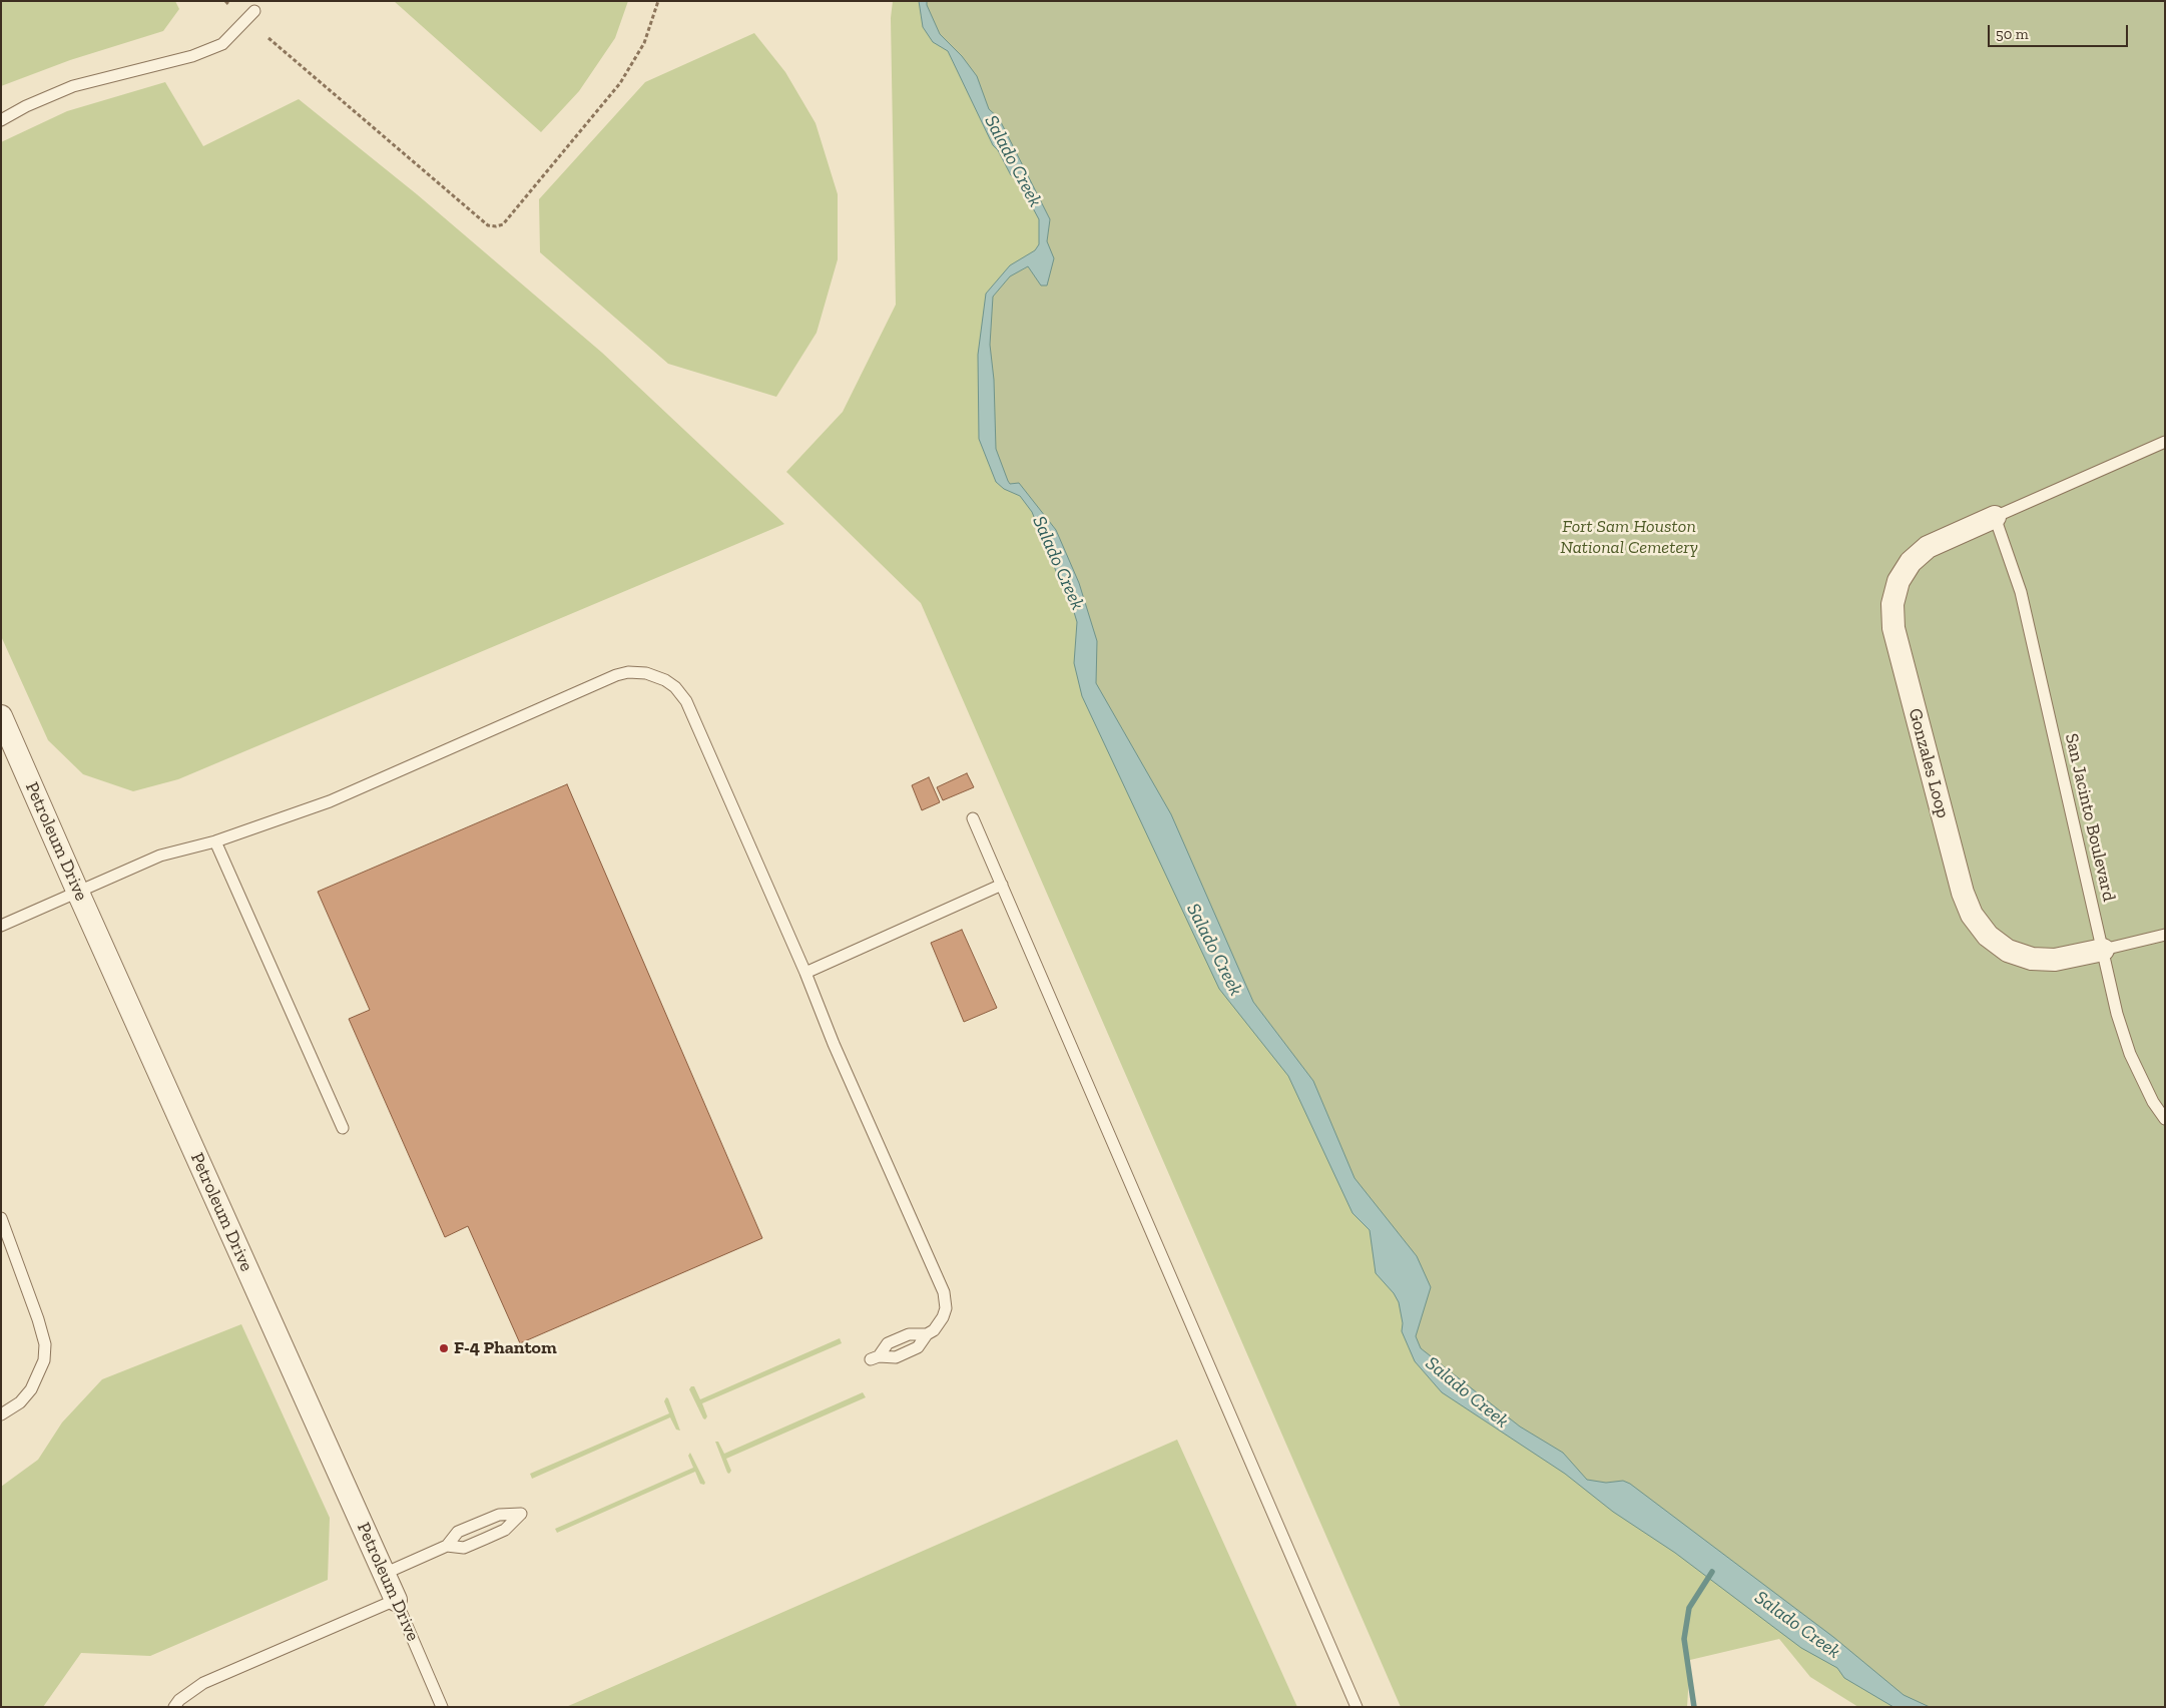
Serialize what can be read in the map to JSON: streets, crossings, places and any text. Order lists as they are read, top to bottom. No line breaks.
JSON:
{"streets":{"street":["Gonzales Loop","Petroleum Drive"],"lane":["San Jacinto Boulevard"]},"crossings":[["Gonzales Loop","San Jacinto Boulevard"]],"water":["Salado Creek"],"parks":["Fort Sam Houston National Cemetery"],"places":["F-4 Phantom"],"scale_bar":"50 m"}
